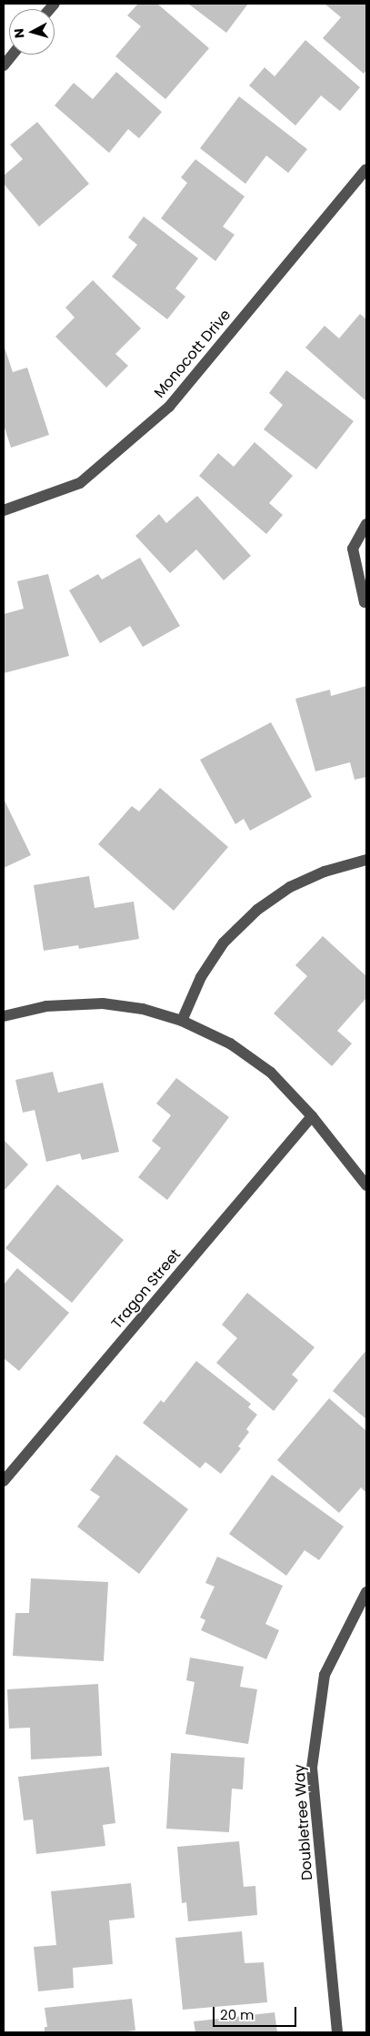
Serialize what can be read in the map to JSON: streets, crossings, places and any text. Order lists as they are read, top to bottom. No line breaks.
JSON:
{"streets":{"street":["Monocott Drive","Tragon Street","Doubletree Way"]},"scale_bar":"20 m","north":"left"}
